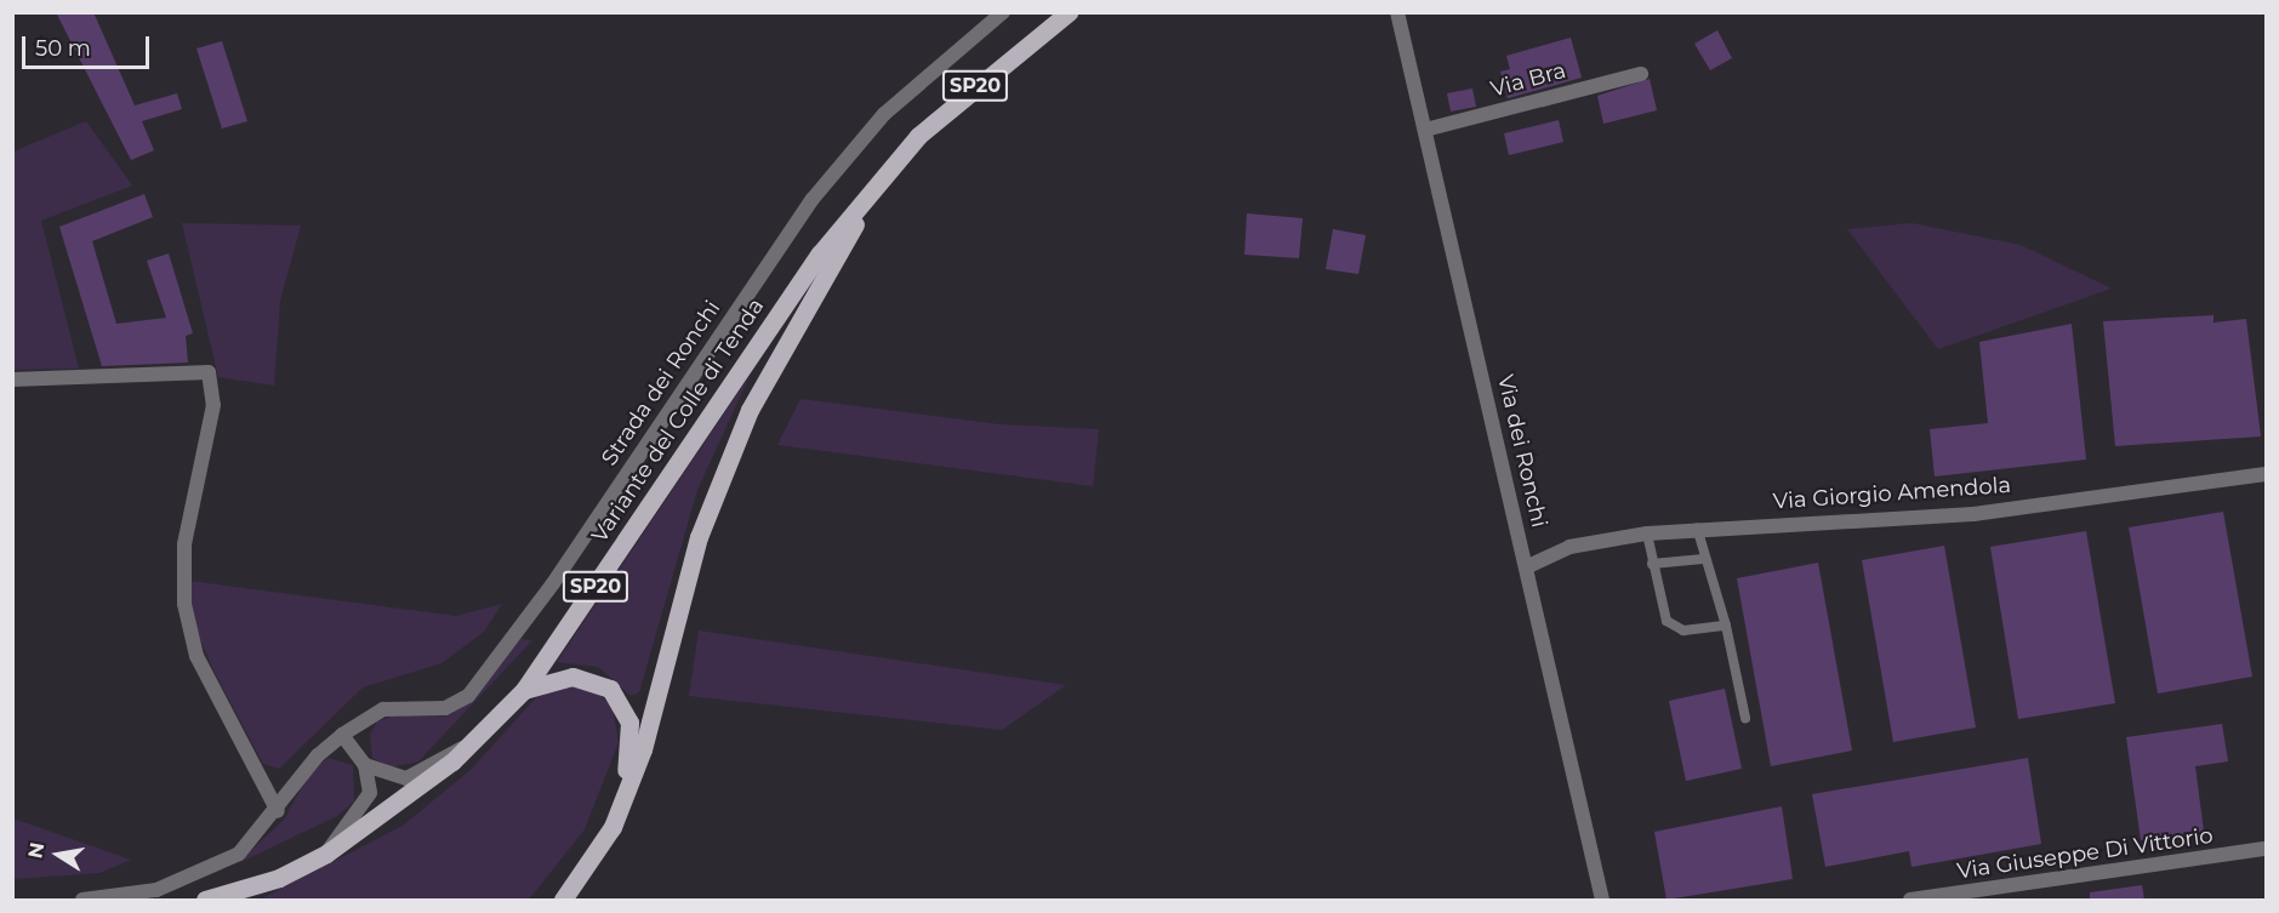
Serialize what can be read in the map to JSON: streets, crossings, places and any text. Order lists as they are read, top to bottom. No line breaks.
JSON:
{"streets":{"main road":["SP20","Variante del Colle di Tenda"],"street":["Via Bra","Strada dei Ronchi","Via dei Ronchi","Via Giorgio Amendola","Via Giuseppe Di Vittorio"]},"crossings":[["Via Bra","Via dei Ronchi"],["SP20","Variante del Colle di Tenda"],["Via dei Ronchi","Via Giorgio Amendola"]],"scale_bar":"50 m","north":"left"}
